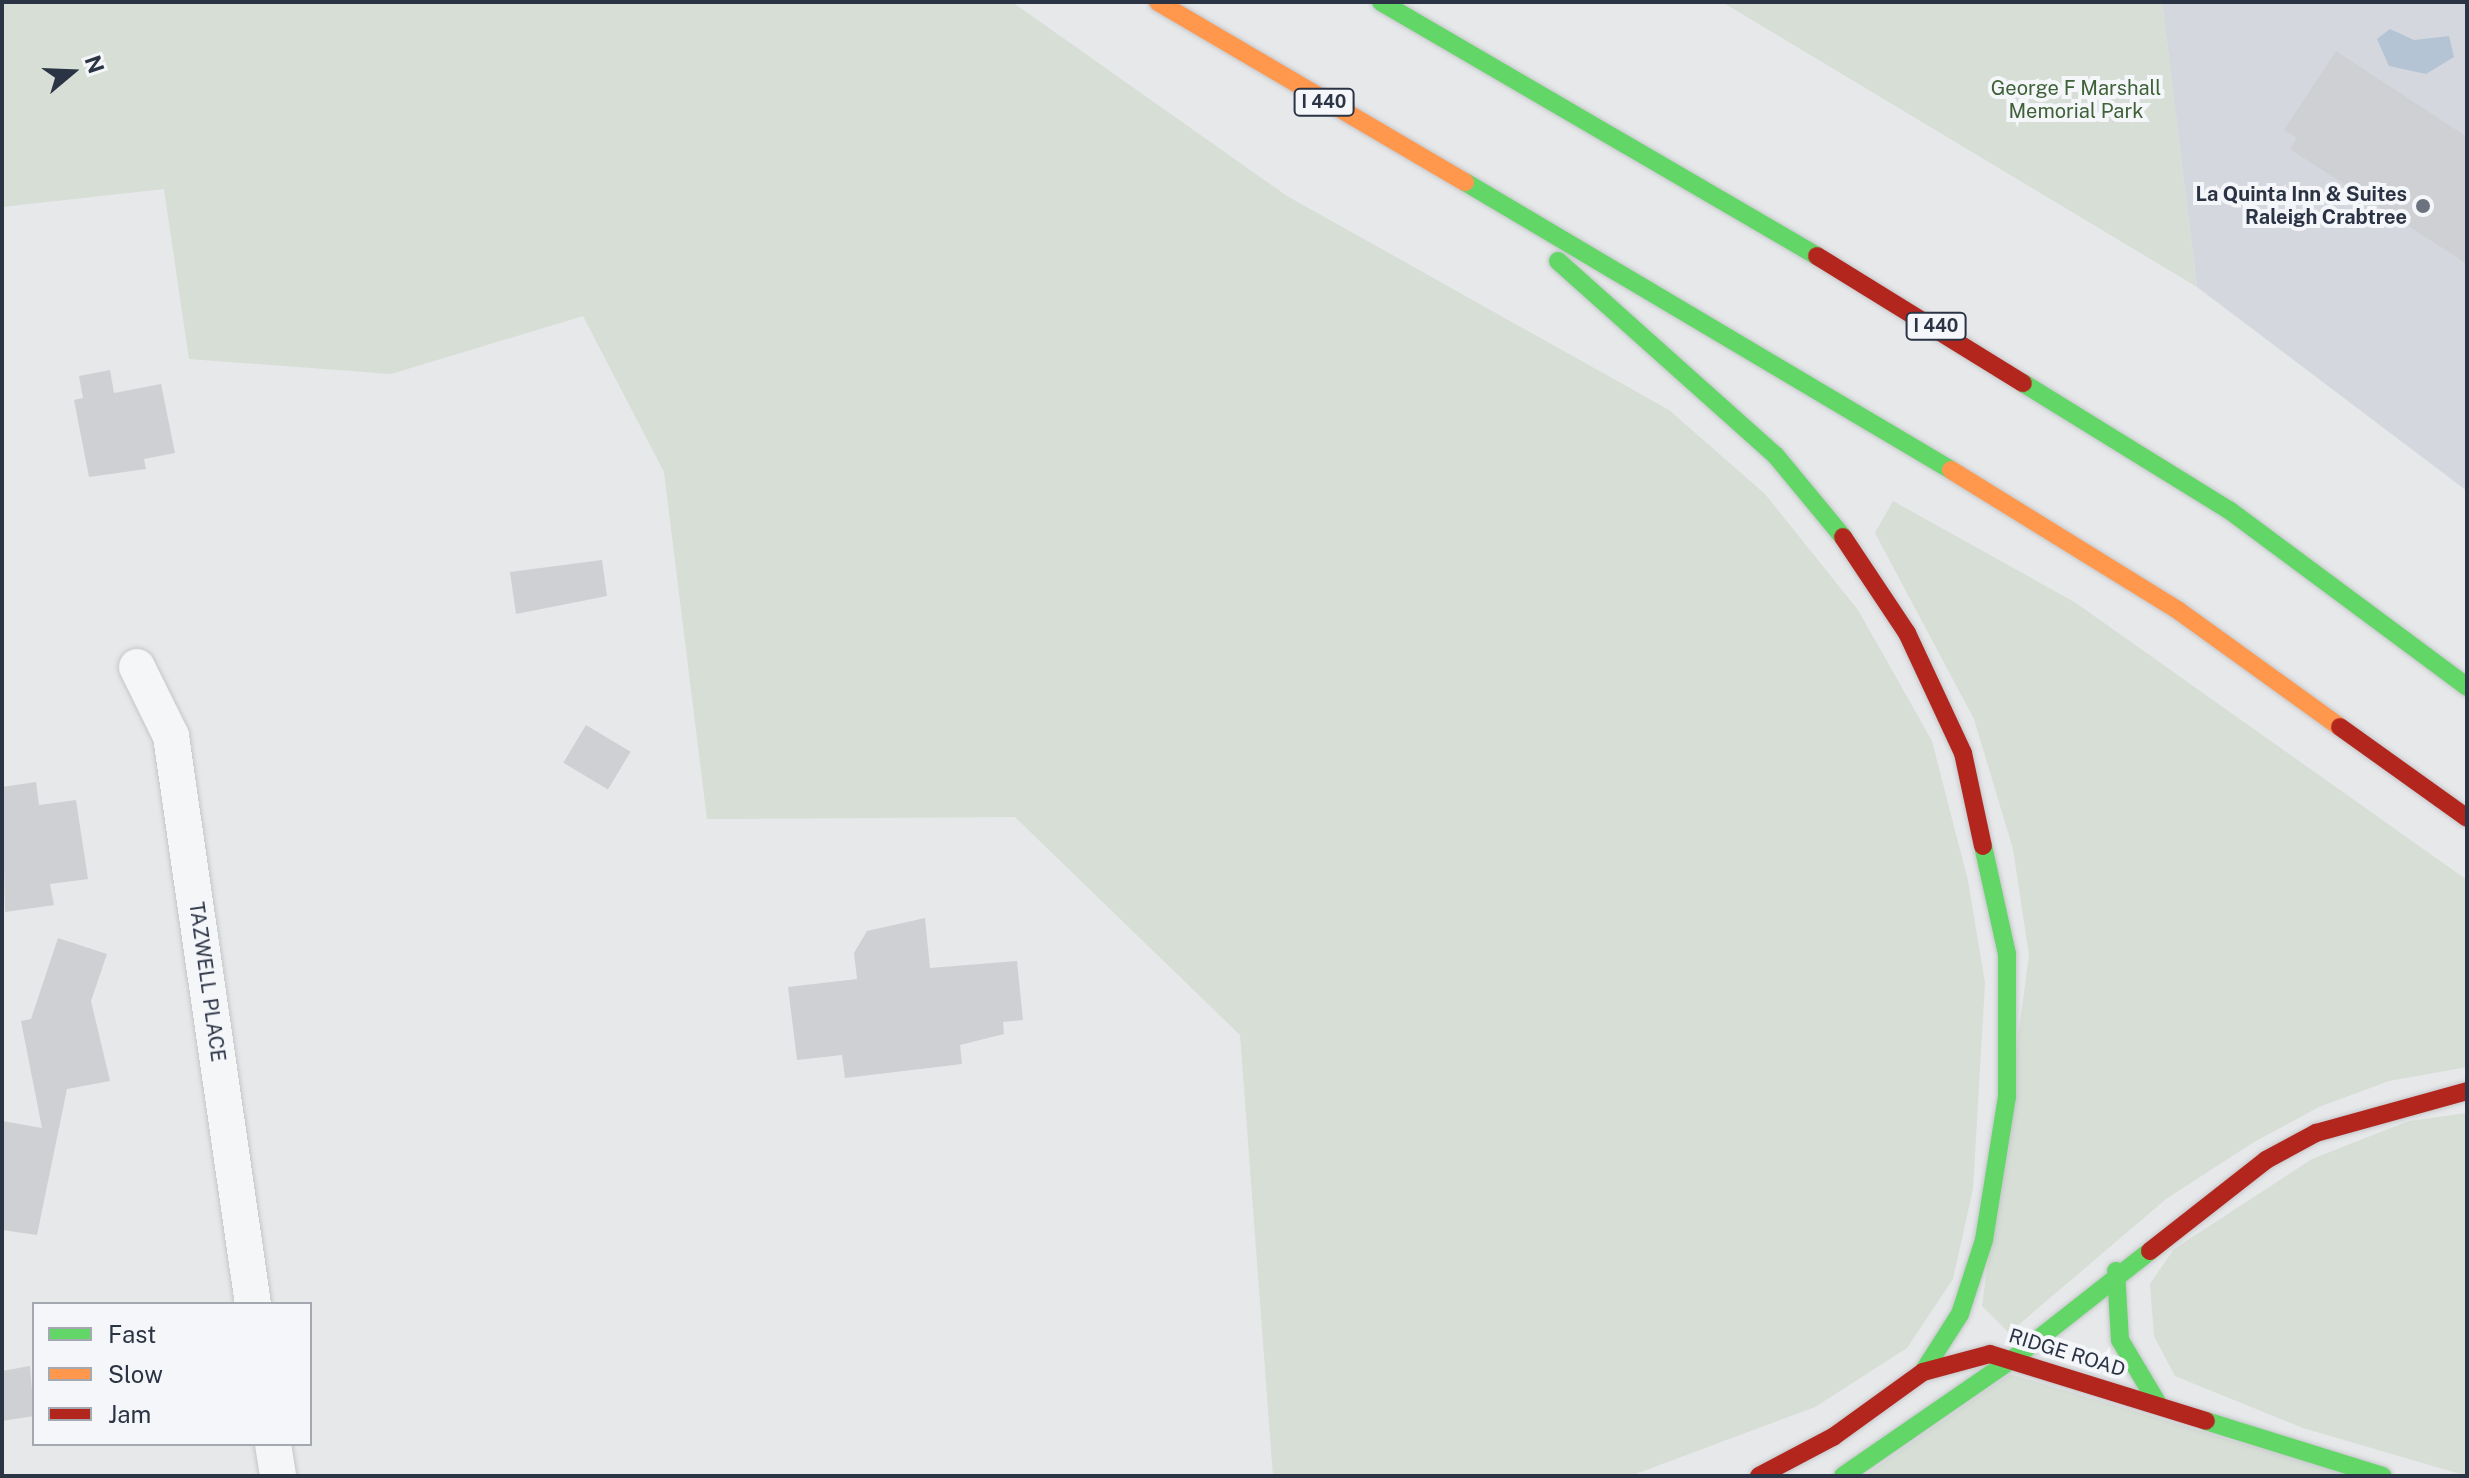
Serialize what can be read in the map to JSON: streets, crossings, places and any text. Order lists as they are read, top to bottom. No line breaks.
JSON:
{"streets":{"main road":["I 440","RIDGE ROAD"],"street":["TAZWELL PLACE"]},"parks":["George F Marshall Memorial Park"],"places":["La Quinta Inn & Suites Raleigh Crabtree"],"legend":["Fast","Slow","Jam"],"north":"right"}
